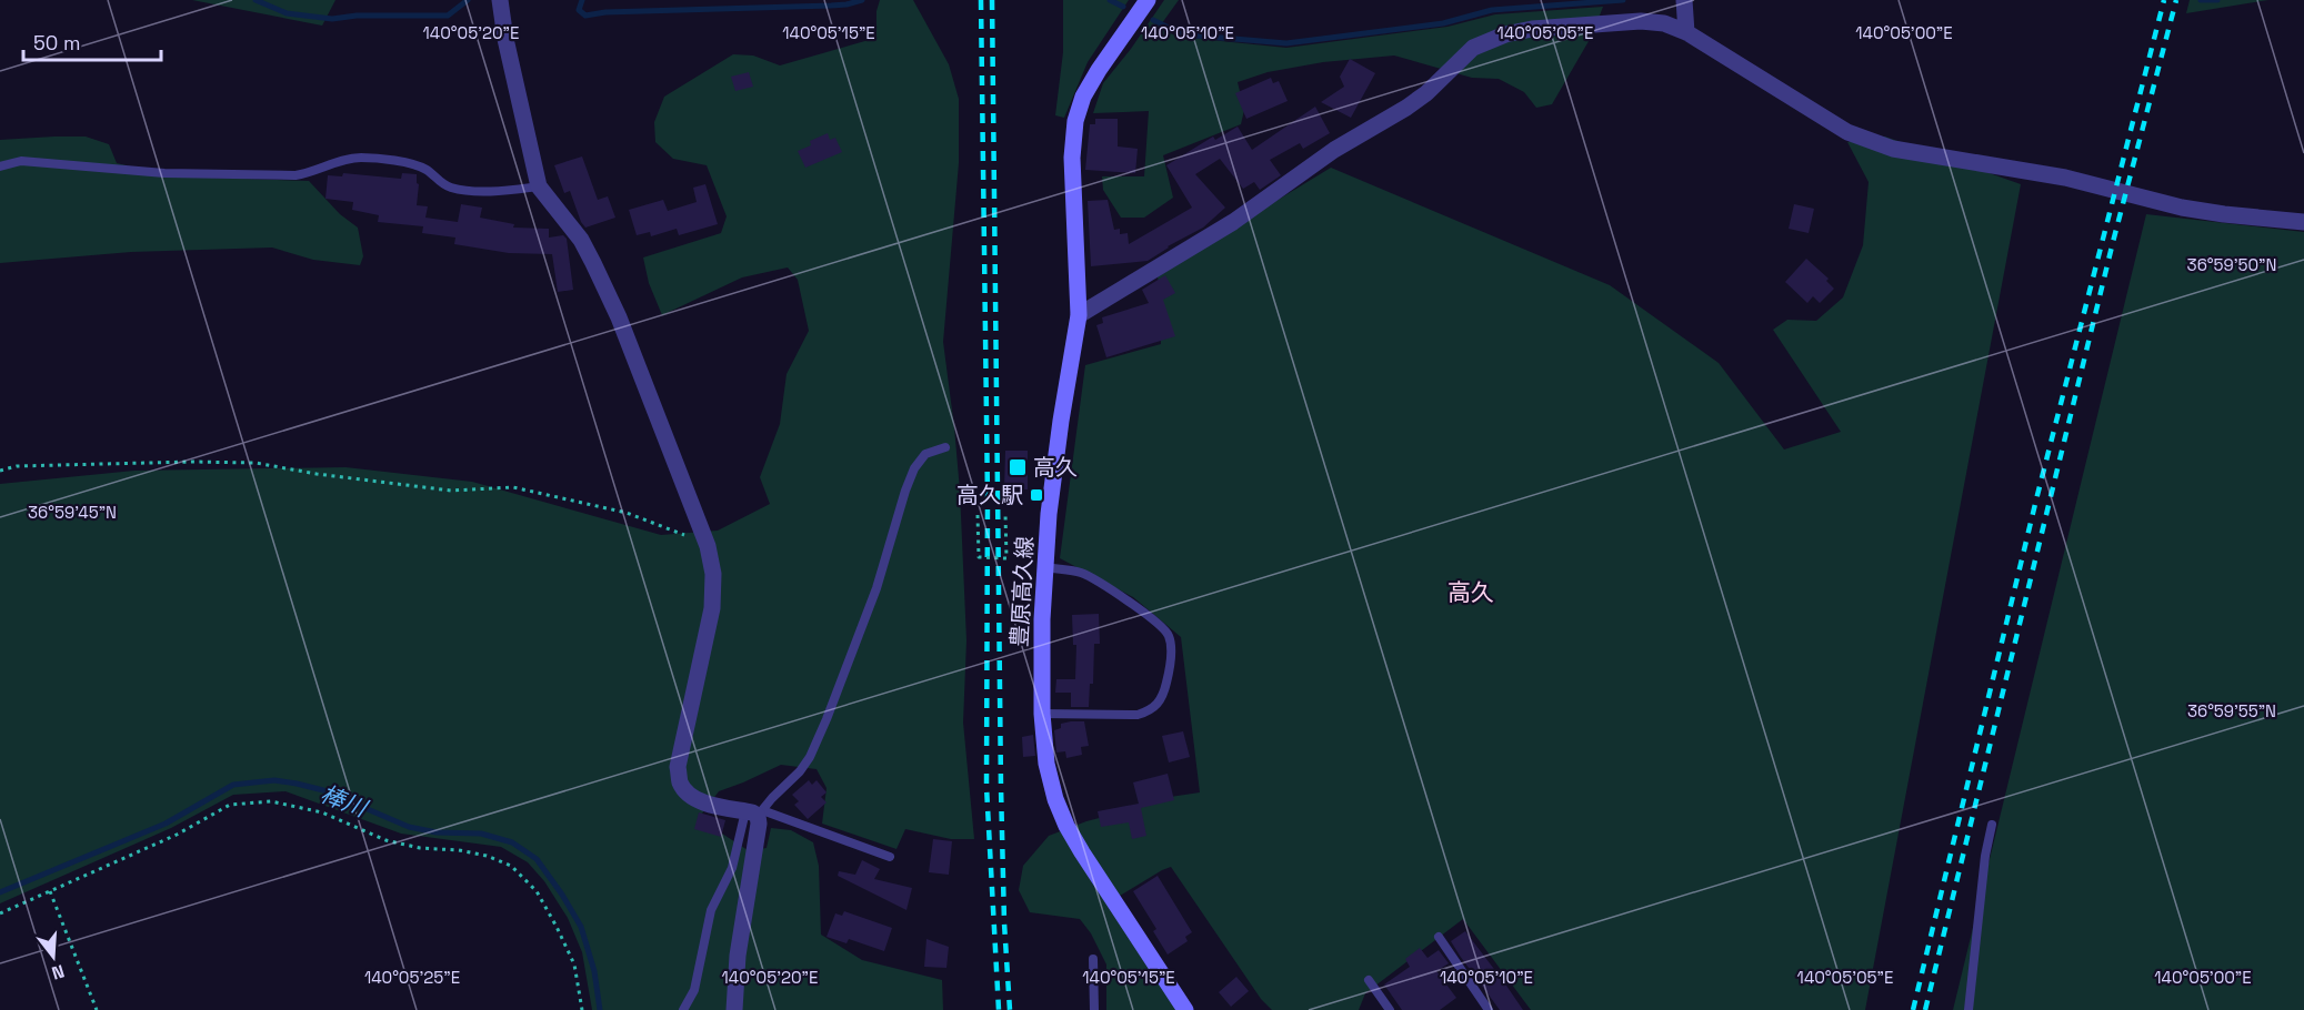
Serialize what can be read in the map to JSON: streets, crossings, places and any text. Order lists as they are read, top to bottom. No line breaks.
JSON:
{"streets":{"main road":["豊原高久線"]},"districts":["高久"],"water":["棒川"],"places":{"transit":["高久","高久駅"]},"scale_bar":"50 m","north":"bottom","coordinates":["140°05'20\"E","140°05'15\"E","140°05'10\"E","140°05'05\"E","140°05'00\"E","36°59'50\"N","36°59'45\"N","36°59'55\"N","140°05'25\"E"]}
